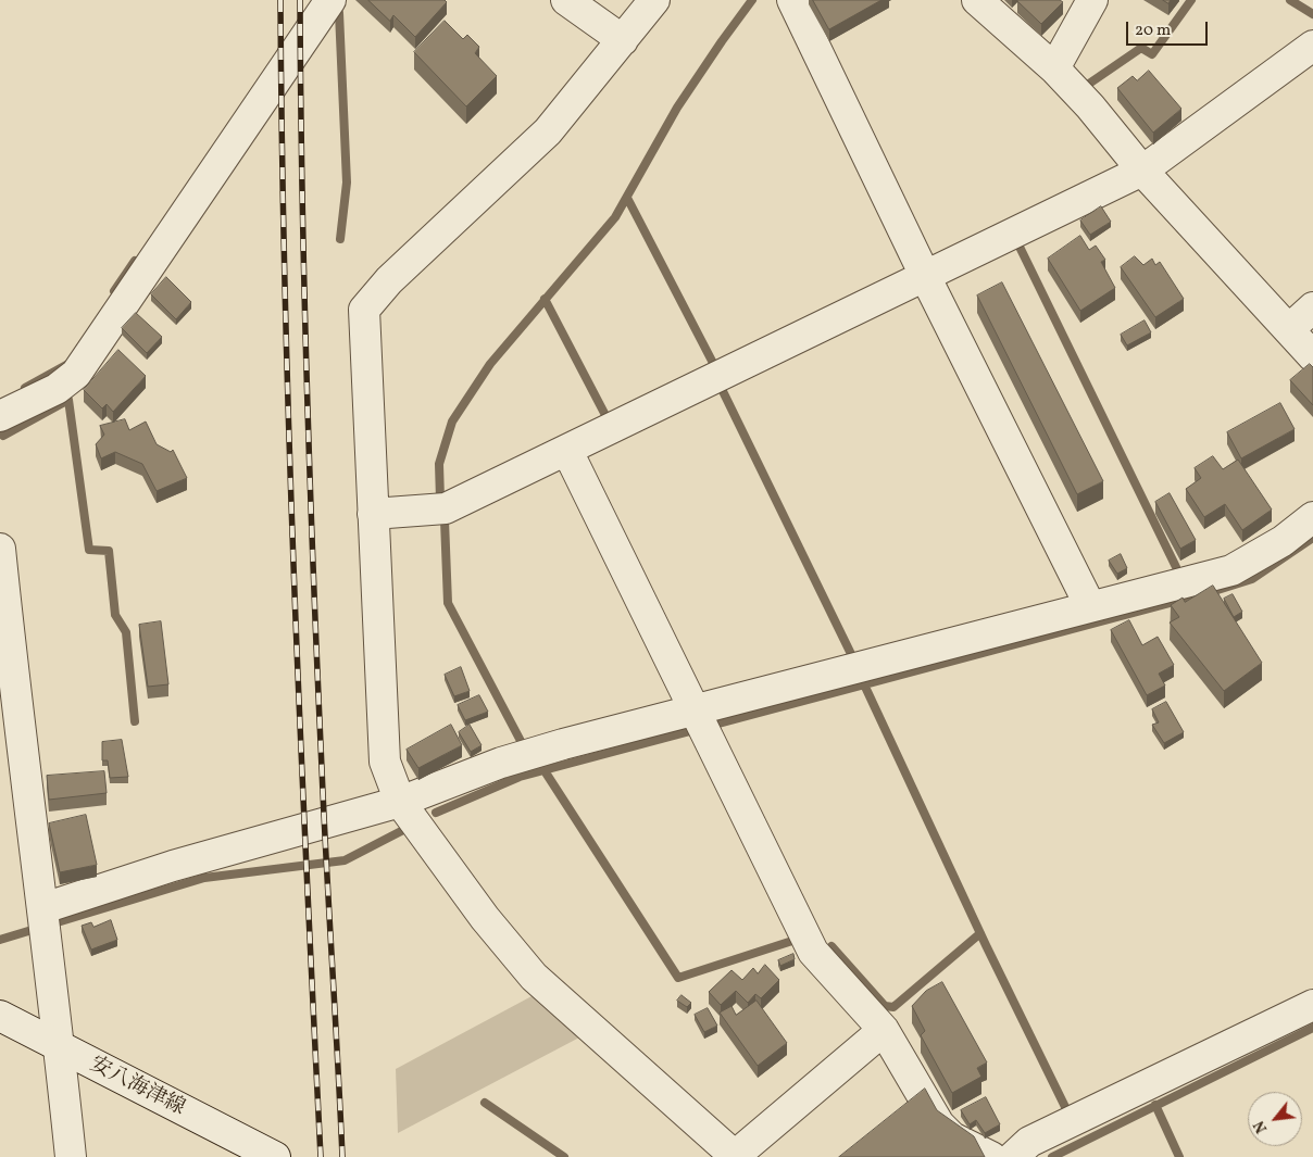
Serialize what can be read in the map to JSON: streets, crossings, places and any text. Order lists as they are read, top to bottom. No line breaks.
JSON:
{"streets":{"street":["安八海津線"]},"scale_bar":"20 m","north":"bottom left"}
